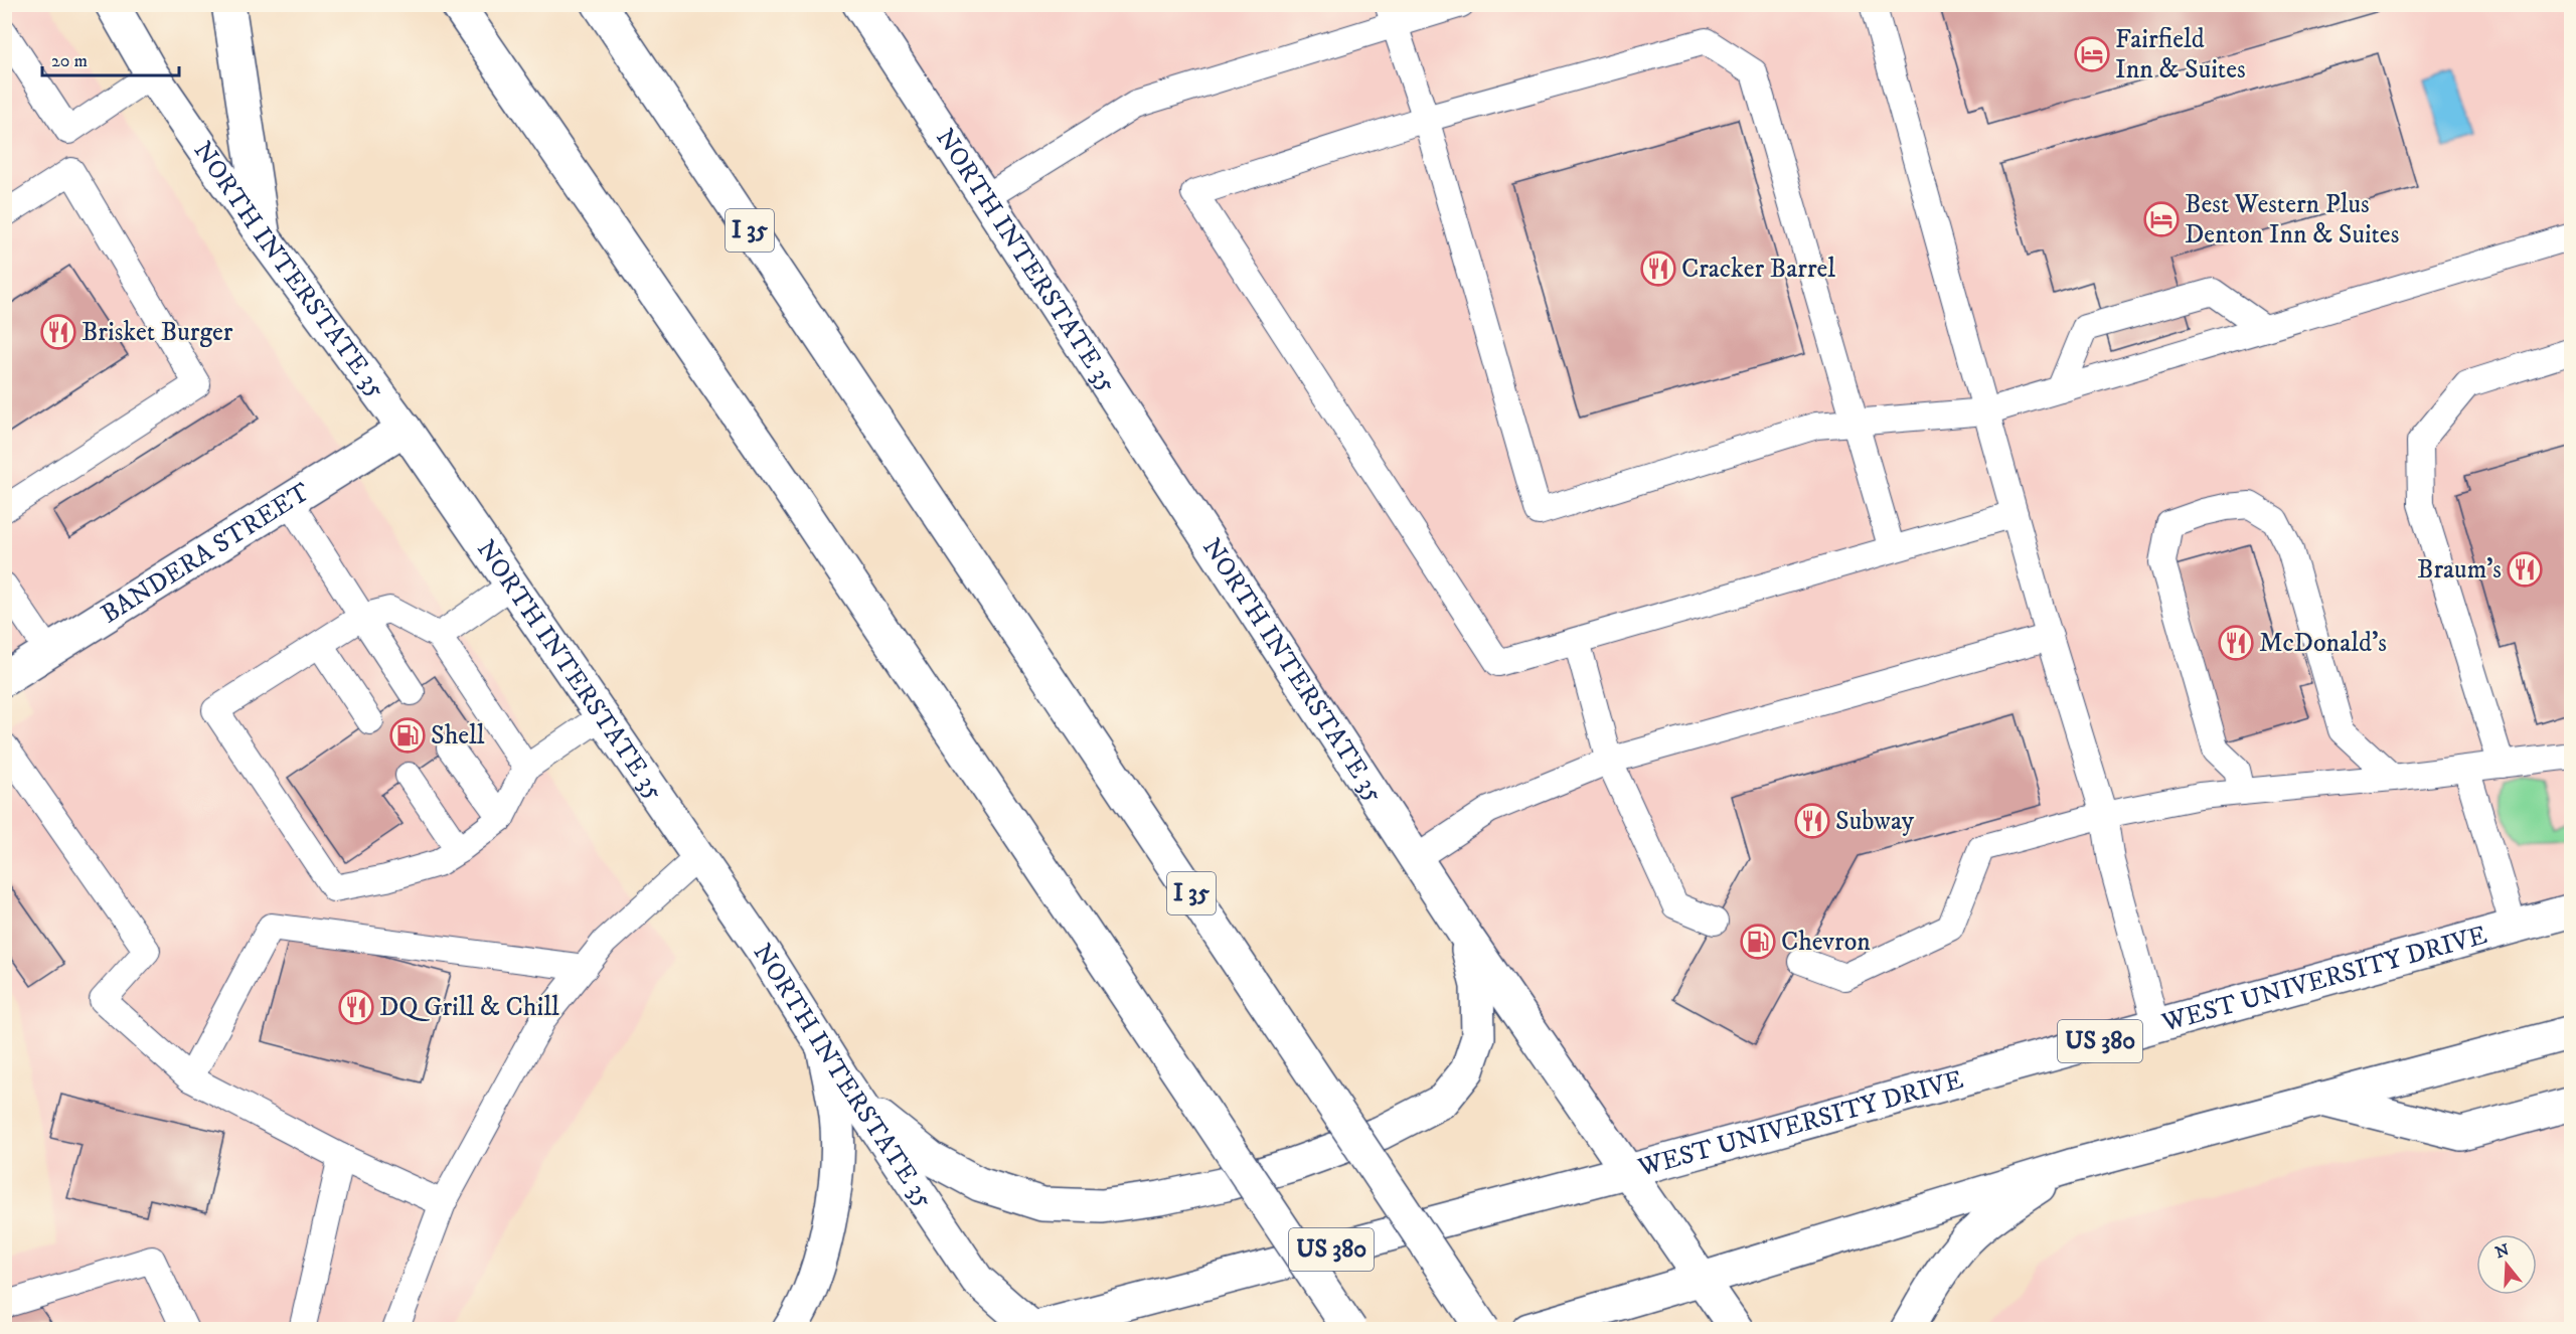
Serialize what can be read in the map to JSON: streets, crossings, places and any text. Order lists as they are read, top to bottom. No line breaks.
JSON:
{"streets":{"main road":["I 35","NORTH INTERSTATE 35","BANDERA STREET","WEST UNIVERSITY DRIVE","US 380"]},"crossings":[["NORTH INTERSTATE 35","BANDERA STREET"],["NORTH INTERSTATE 35","WEST UNIVERSITY DRIVE"]],"places":{"hotel":["Fairfield Inn & Suites","Best Western Plus Denton Inn & Suites"],"restaurant":["Cracker Barrel","Brisket Burger","Braum's","McDonald's","Subway","DQ Grill & Chill"],"fuel station":["Shell","Chevron"]},"scale_bar":"20 m","north":"top"}
